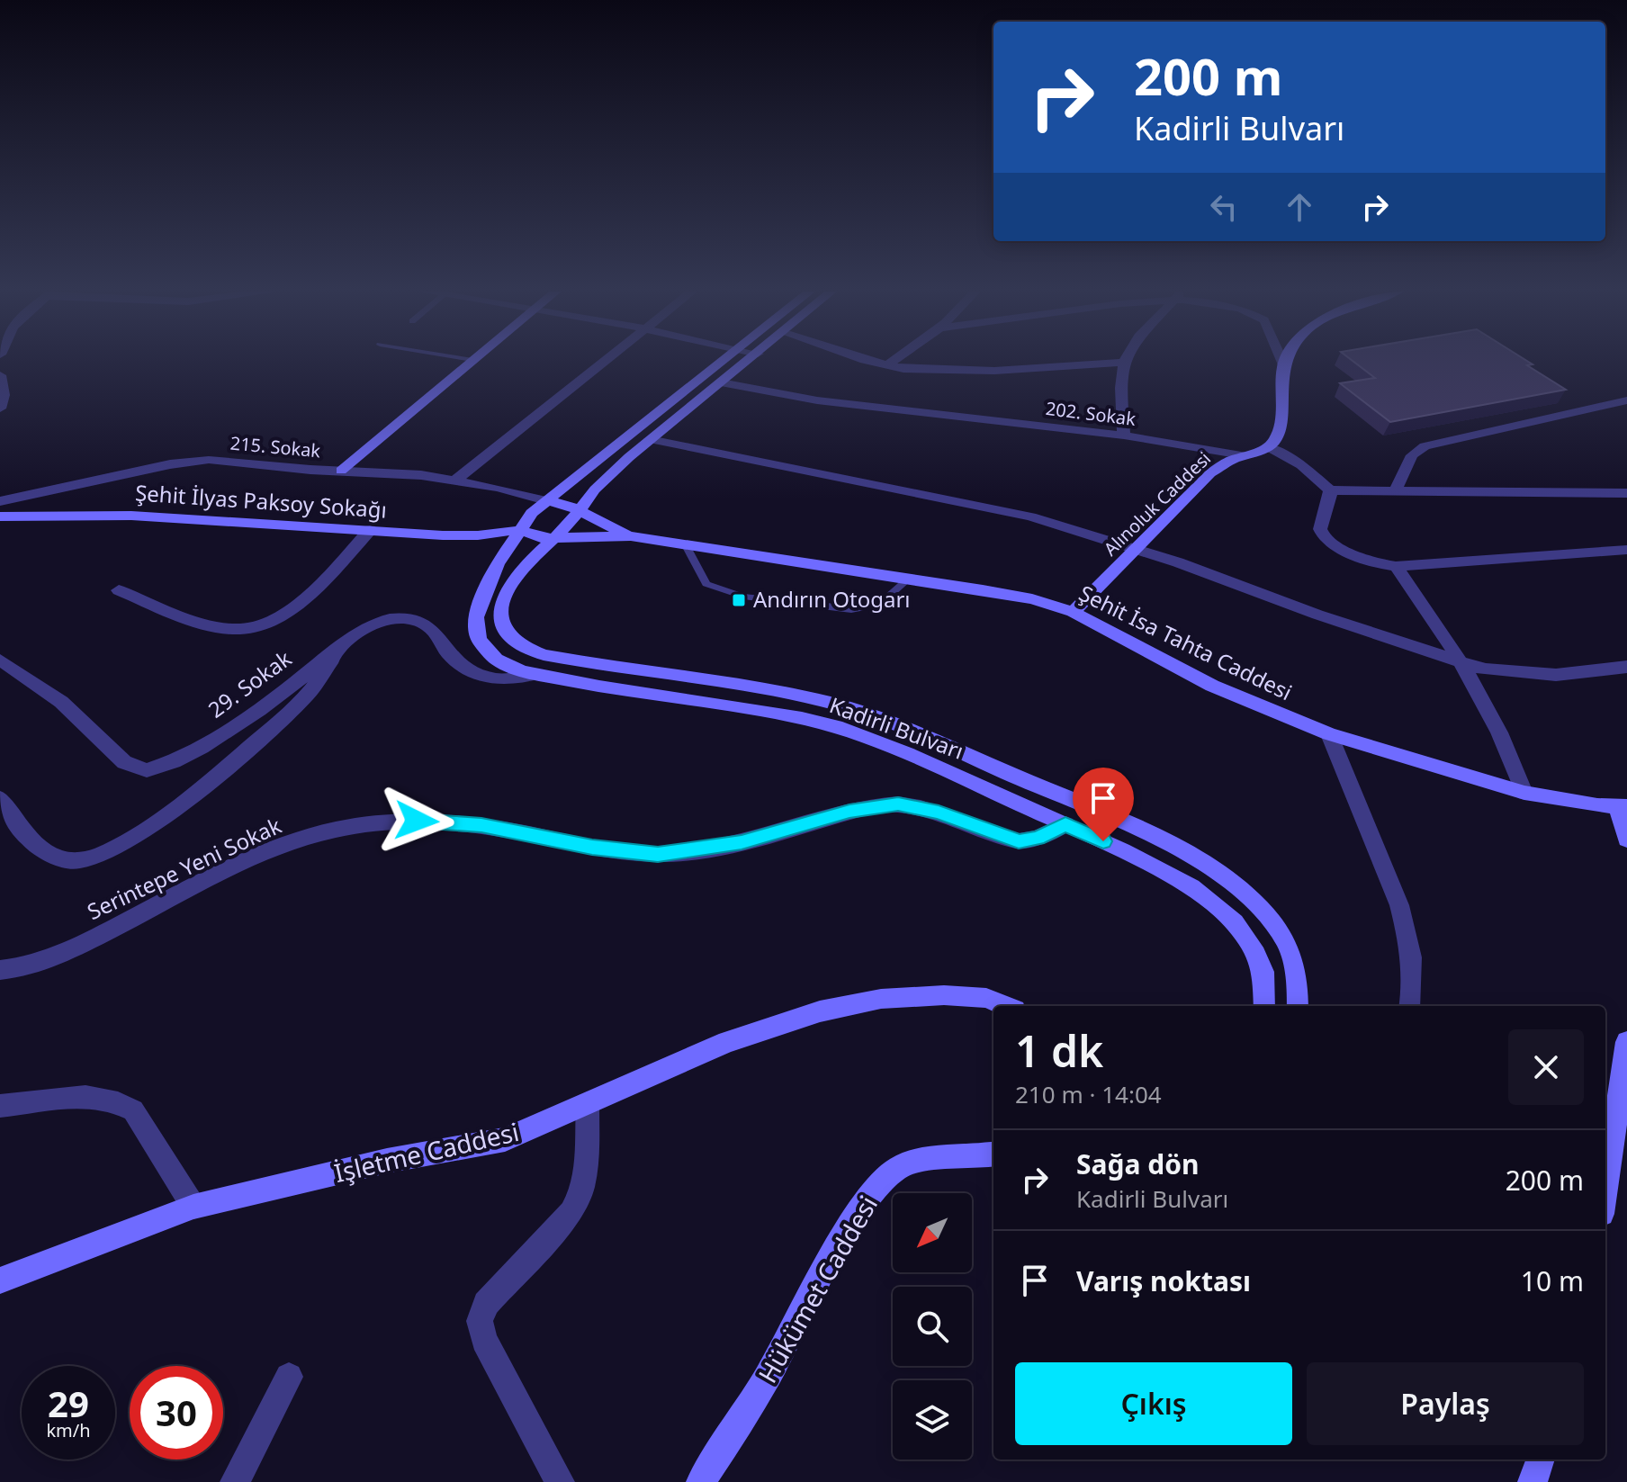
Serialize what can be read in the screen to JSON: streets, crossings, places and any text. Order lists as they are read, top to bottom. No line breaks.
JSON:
{"streets":{"street":["202. Sokak","215. Sokak","Şehit İlyas Paksoy Sokağı","Alınoluk Caddesi","Şehit İsa Tahta Caddesi","29. Sokak","Kadirli Bulvarı","Serintepe Yeni Sokak","İşletme Caddesi","Hükümet Caddesi"]},"crossings":[["202. Sokak","Alınoluk Caddesi"],["202. Sokak","Kadirli Bulvarı"],["215. Sokak","Kadirli Bulvarı"],["Şehit İlyas Paksoy Sokağı","Kadirli Bulvarı"],["Alınoluk Caddesi","Şehit İsa Tahta Caddesi"],["Şehit İsa Tahta Caddesi","Kadirli Bulvarı"],["29. Sokak","Kadirli Bulvarı"],["Kadirli Bulvarı","Serintepe Yeni Sokak"]],"places":{"transit":["Andırın Otogarı"]},"north":"bottom left","page":{"turn":["200 m","Kadirli Bulvarı"],"heading":["1 dk","210 m · 14:04"],"list":[{"name":"Sağa dön","note":"Kadirli Bulvarı","value":"200 m"},{"name":"Varış noktası","value":"10 m"}],"buttons":["Çıkış","Paylaş"],"speed":"29 km/h","limit":"30"}}
